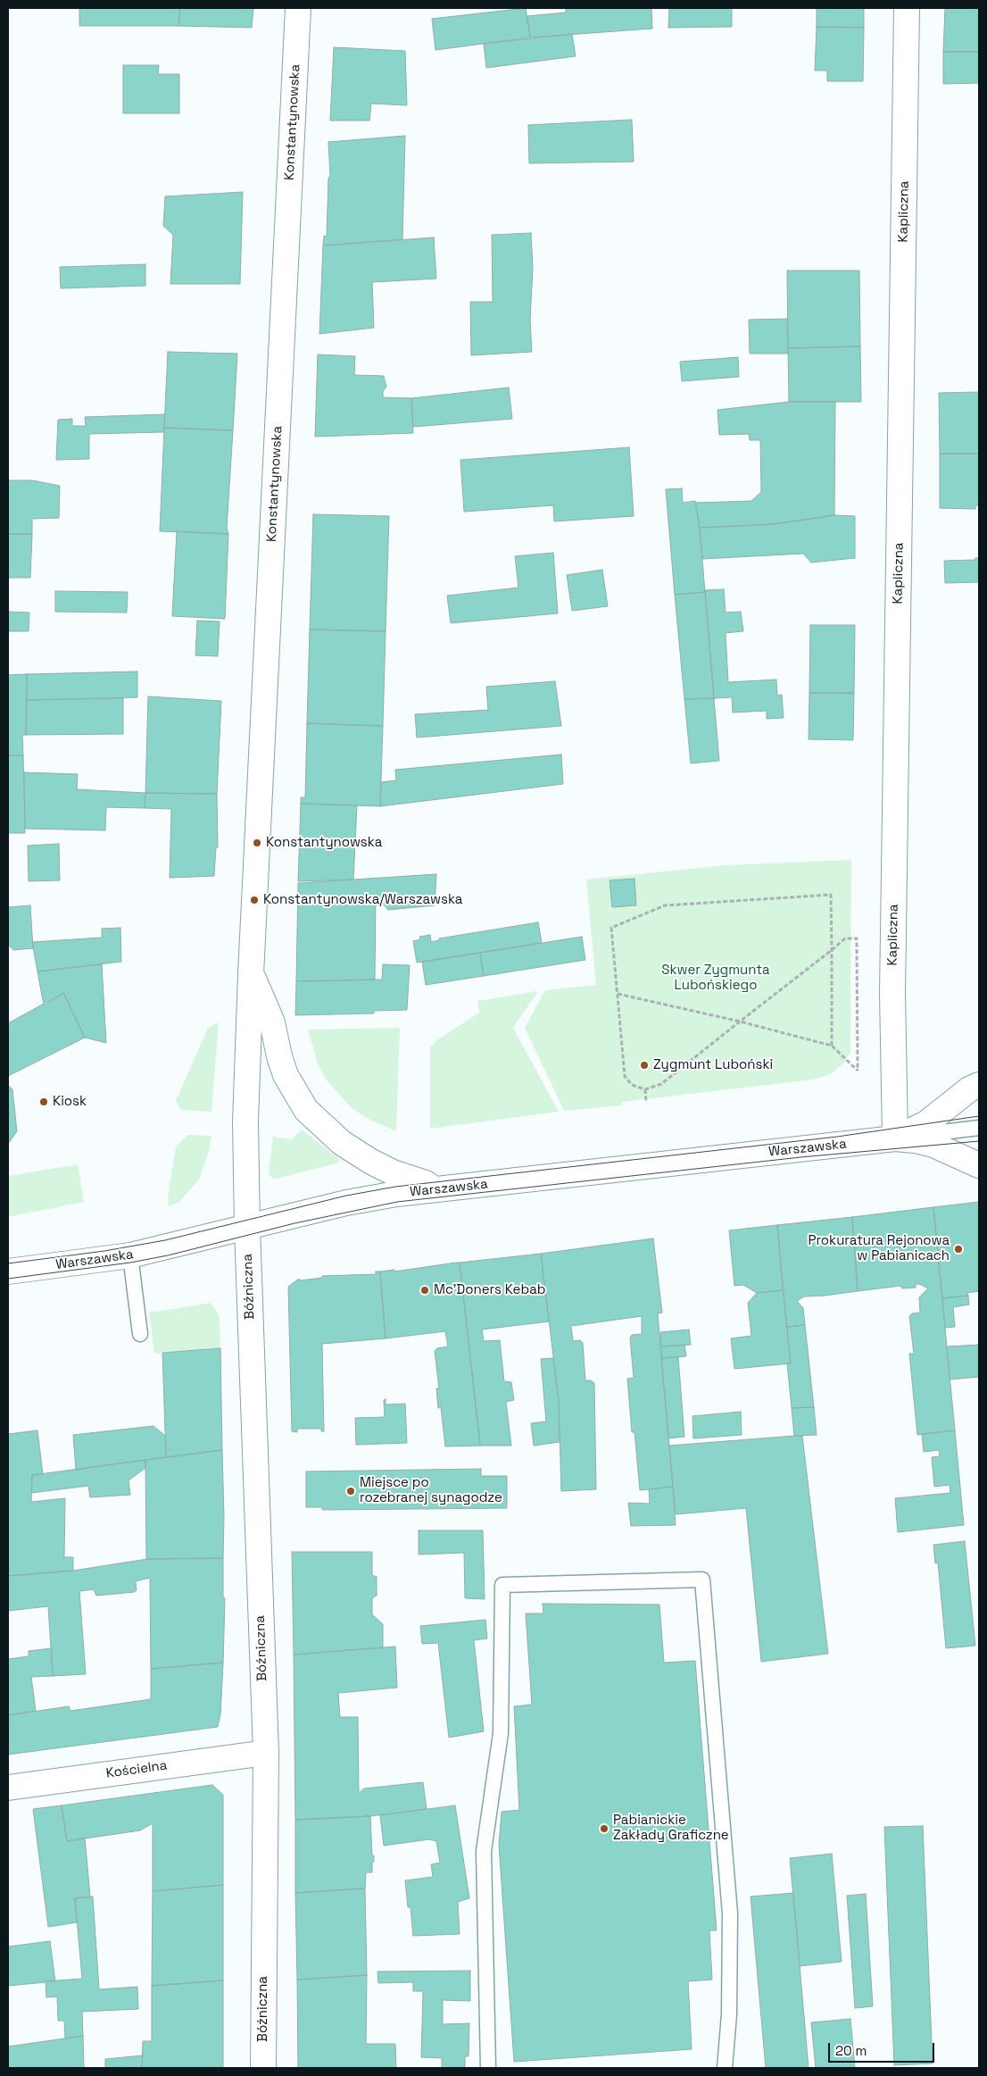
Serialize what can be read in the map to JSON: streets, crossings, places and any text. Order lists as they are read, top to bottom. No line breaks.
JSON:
{"streets":{"street":["Konstantynowska","Kapliczna","Warszawska","Bóźniczna","Kościelna"]},"crossings":[["Konstantynowska","Warszawska"],["Konstantynowska","Bóźniczna"],["Kapliczna","Warszawska"],["Warszawska","Bóźniczna"],["Bóźniczna","Kościelna"]],"parks":["Skwer Zygmunta Lubońskiego"],"places":["Konstantynowska","Konstantynowska/Warszawska","Zygmunt Luboński","Kiosk","Prokuratura Rejonowa w Pabianicach","Mc'Doners Kebab","Miejsce po rozebranej synagodze","Pabianickie Zakłady Graficzne"],"scale_bar":"20 m"}
